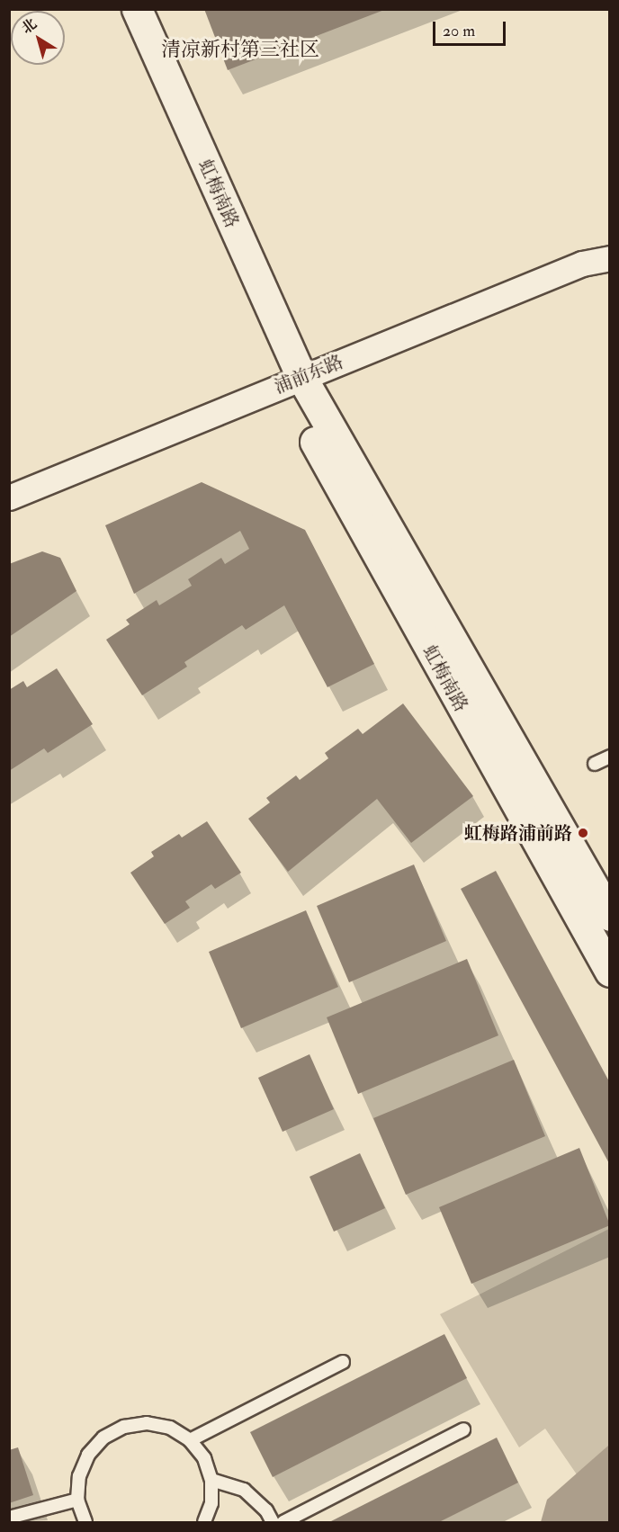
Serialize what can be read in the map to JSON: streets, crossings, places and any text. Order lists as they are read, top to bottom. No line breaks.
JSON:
{"streets":{"street":["虹梅南路","浦前东路"]},"crossings":[["虹梅南路","浦前东路"]],"districts":["清凉新村第三社区"],"places":["虹梅路浦前路"],"scale_bar":"20 m","north":"top left"}
